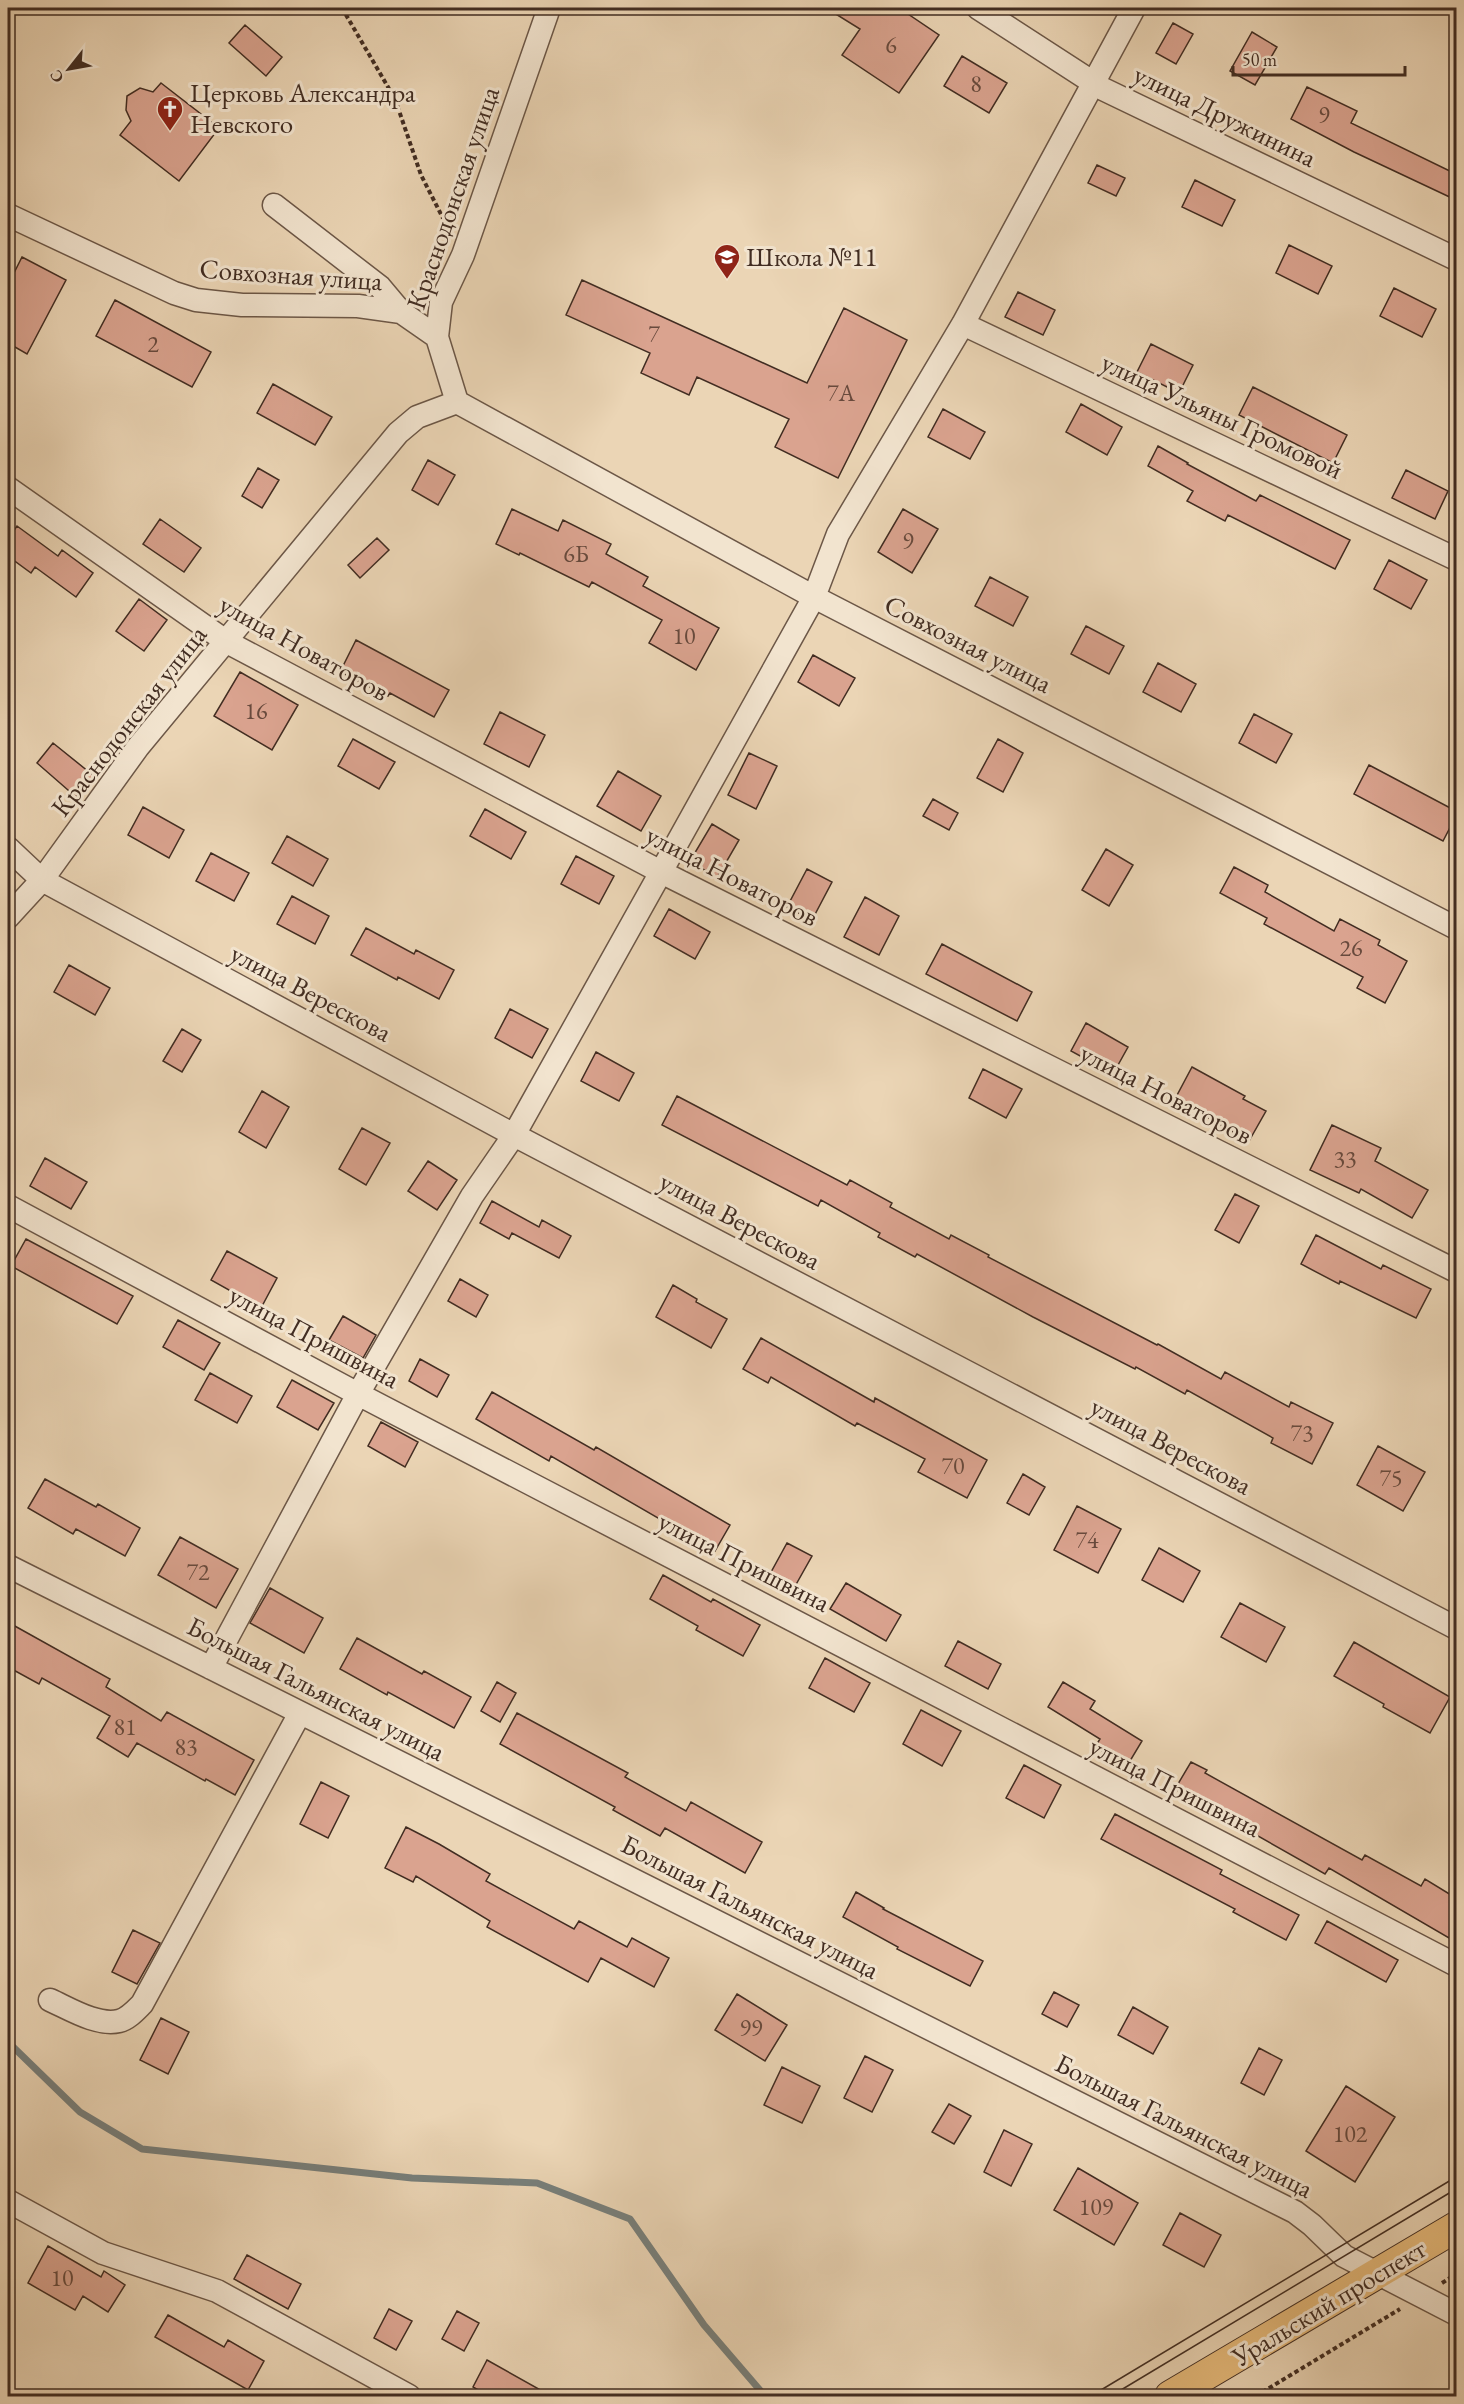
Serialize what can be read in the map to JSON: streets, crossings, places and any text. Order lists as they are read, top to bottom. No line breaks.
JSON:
{"streets":{"main road":["Уральский проспект"],"street":["улица Дружинина","Краснодонская улица","Совхозная улица","улица Ульяны Громовой","улица Новаторов","улица Верескова","улица Пришвина","Большая Гальянская улица"]},"crossings":[["Краснодонская улица","Совхозная улица"],["Краснодонская улица","улица Новаторов"],["Краснодонская улица","улица Верескова"],["Большая Гальянская улица","Уральский проспект"]],"places":{"church":["Церковь Александра Невского"],"school or university":["Школа №11"]},"house_numbers":["6","8","9","7","2","7А","9","6Б","10","16","26","33","73","70","75","74","72","81","83","99","102","109","10"],"scale_bar":"50 m","north":"bottom left"}
